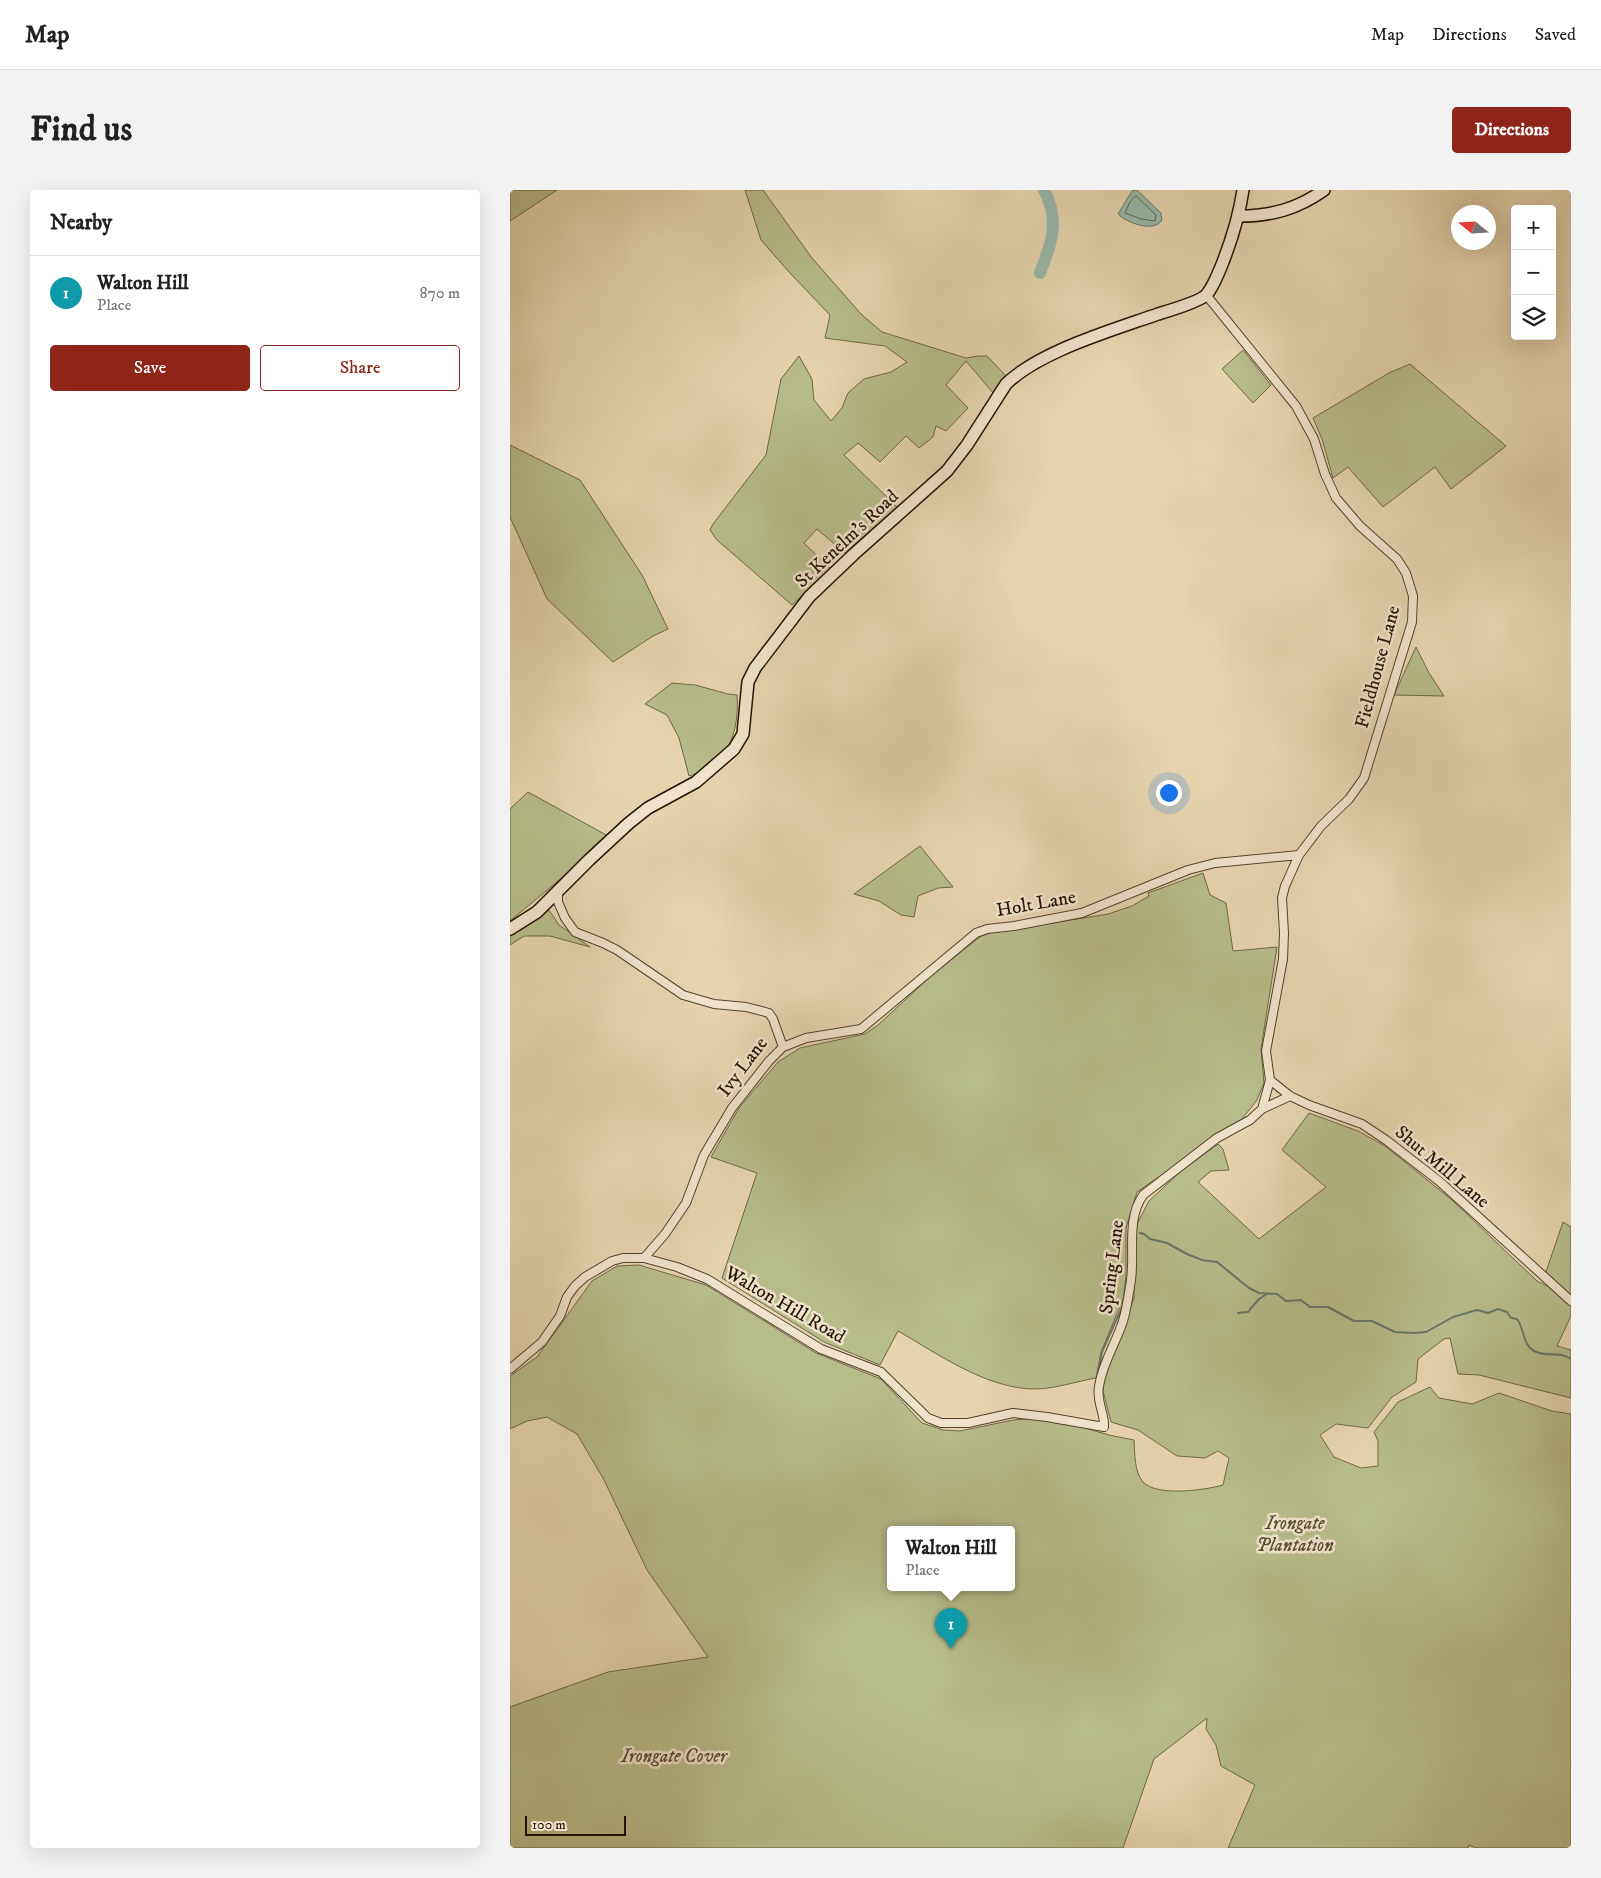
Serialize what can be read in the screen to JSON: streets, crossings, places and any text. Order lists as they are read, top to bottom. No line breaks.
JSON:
{"streets":{"street":["St Kenelm's Road","Fieldhouse Lane","Holt Lane","Ivy Lane","Shut Mill Lane","Spring Lane","Walton Hill Road"]},"crossings":[["St Kenelm's Road","Fieldhouse Lane"],["St Kenelm's Road","Ivy Lane"],["Fieldhouse Lane","Holt Lane"],["Fieldhouse Lane","Shut Mill Lane"],["Holt Lane","Ivy Lane"],["Ivy Lane","Walton Hill Road"],["Shut Mill Lane","Spring Lane"],["Spring Lane","Walton Hill Road"]],"parks":["Irongate Plantation","Irongate Cover"],"scale_bar":"100 m","north":"left","page":{"header":"Map","nav":["Map","Directions","Saved"],"buttons":["Directions",["Save","Share"]],"title":"Find us","heading":"Nearby","map_buttons":["+","−"],"list":[{"mark":"1","name":"Walton Hill","note":"Place","value":"870 m"}],"popup":["Walton Hill","Place"],"pins":"1","scale":"100 m"}}
